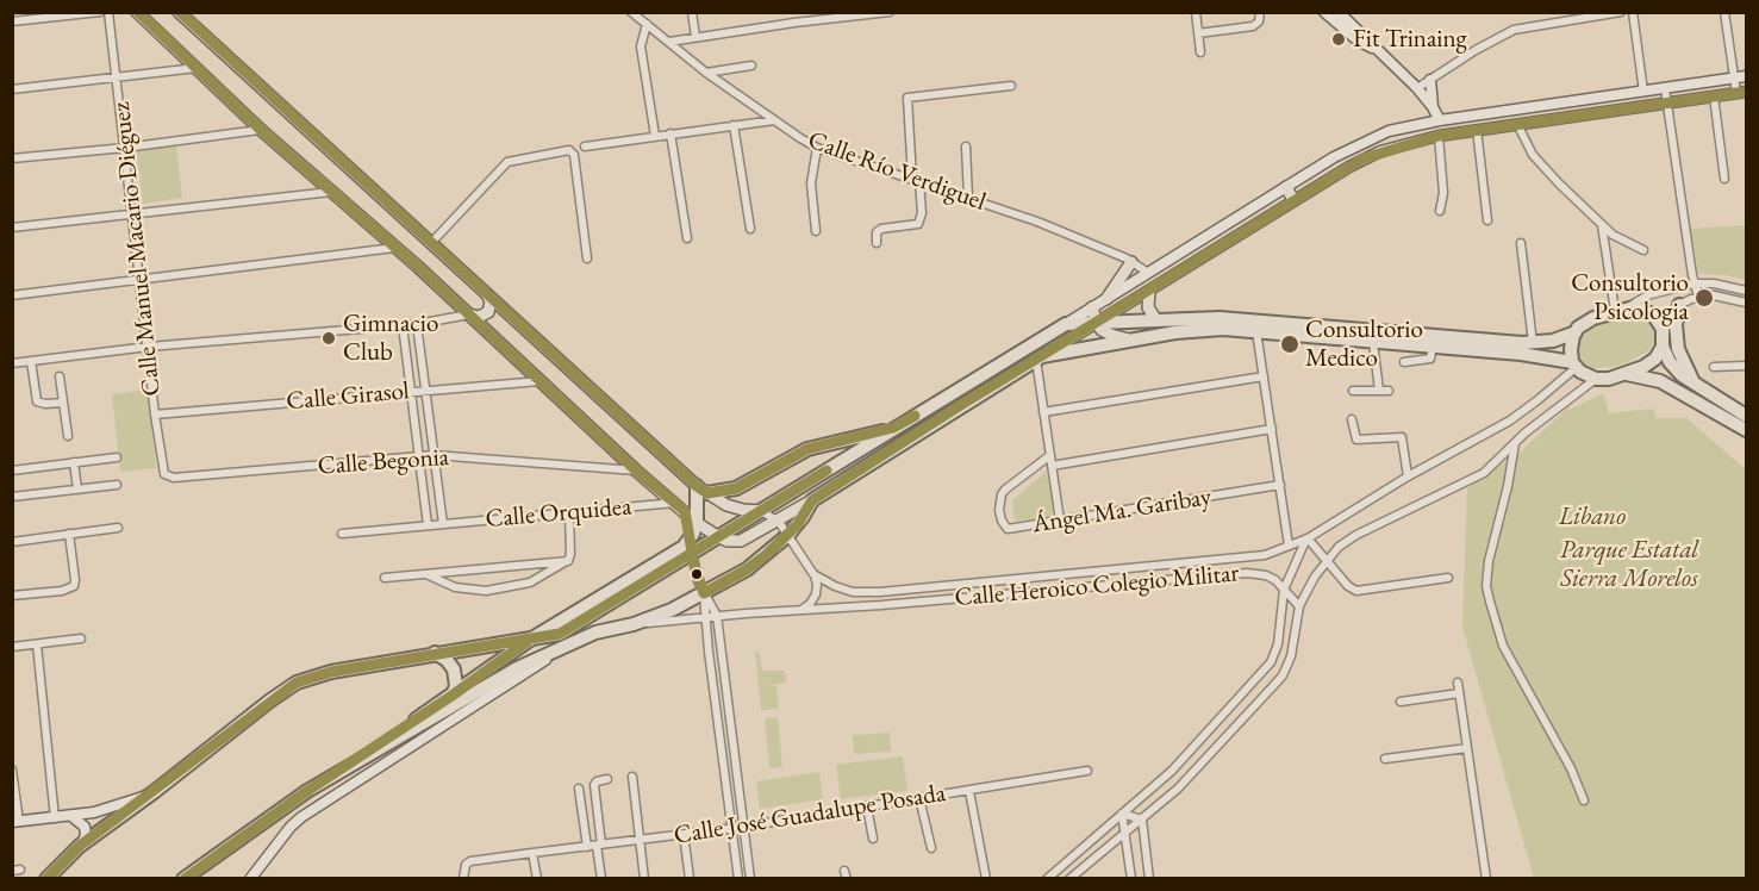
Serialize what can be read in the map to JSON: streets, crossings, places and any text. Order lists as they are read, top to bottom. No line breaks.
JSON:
{"streets":{"street":["Calle Río Verdiguel","Calle Manuel Macario Diéguez","Calle Girasol","Calle Begonia","Ángel Ma. Garibay","Calle Orquidea","Calle Heroico Colegio Militar","Calle José Guadalupe Posada"]},"crossings":[["Calle Manuel Macario Diéguez","Calle Girasol"],["Calle Manuel Macario Diéguez","Calle Begonia"]],"parks":["Libano","Parque Estatal Sierra Morelos"],"places":["Fit Trinaing","Consultorio Psicologia","Gimnacio Club","Consultorio Medico"]}
